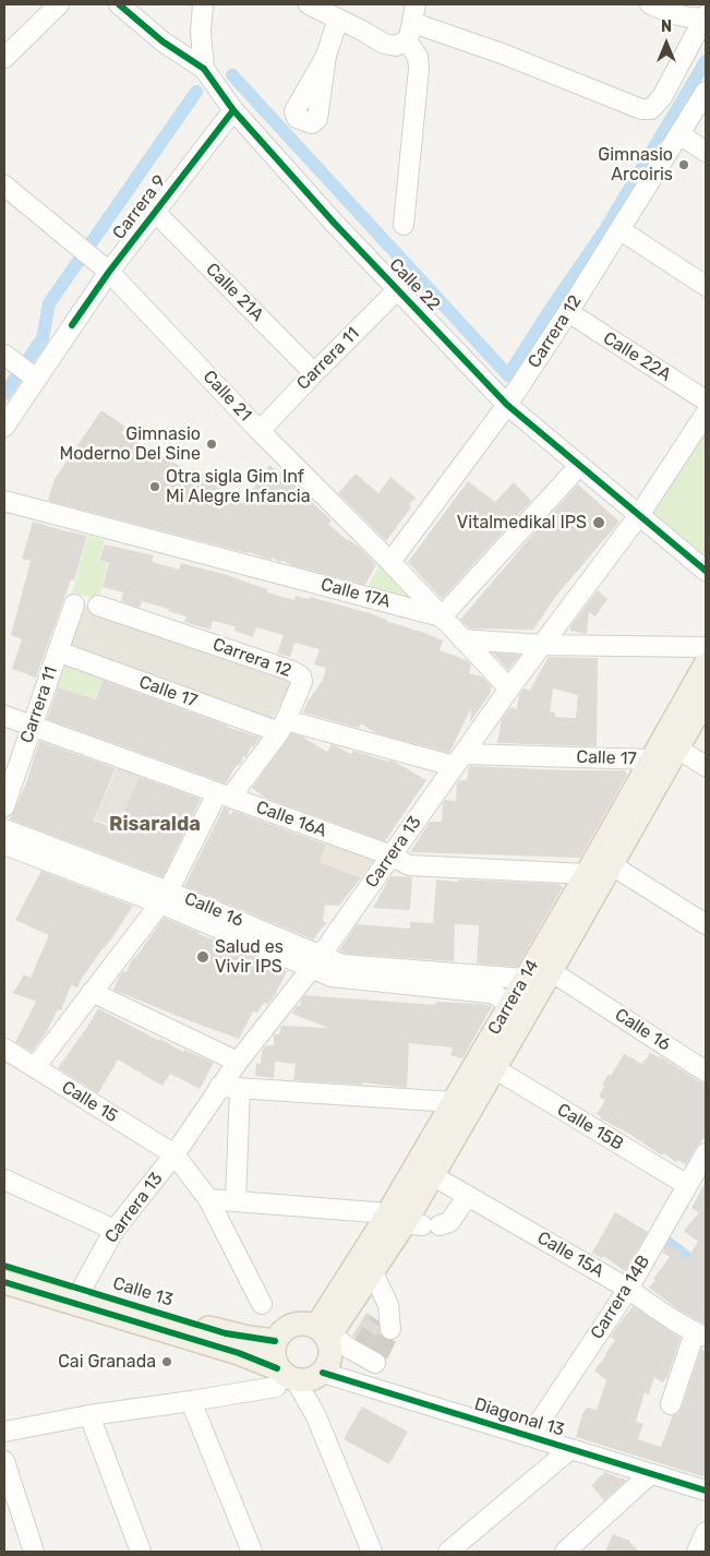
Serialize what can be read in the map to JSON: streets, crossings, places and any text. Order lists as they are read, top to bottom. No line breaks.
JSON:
{"streets":{"main road":["Carrera 14","Calle 13"],"street":["Carrera 9","Calle 22","Calle 21A","Carrera 12","Calle 22A","Carrera 11","Calle 21","Calle 17A","Calle 17","Calle 16A","Carrera 13","Calle 16","Calle 15","Calle 15B","Calle 15A","Carrera 14B","Diagonal 13"]},"crossings":[["Carrera 9","Calle 22"],["Carrera 9","Calle 21A"],["Carrera 9","Calle 21"],["Calle 22","Carrera 12"],["Calle 22","Carrera 11"],["Calle 22","Carrera 13"],["Calle 21A","Carrera 11"],["Carrera 12","Calle 22A"],["Carrera 12","Calle 21"],["Carrera 12","Calle 17"],["Carrera 12","Calle 16A"],["Carrera 12","Calle 16"],["Carrera 12","Calle 15"],["Carrera 11","Calle 21"],["Carrera 11","Calle 17"],["Carrera 11","Calle 16A"],["Calle 21","Calle 17A"],["Calle 17","Carrera 13"],["Calle 17","Carrera 14"],["Calle 16A","Carrera 13"],["Calle 16A","Carrera 14"],["Carrera 13","Calle 16"],["Carrera 13","Calle 15"],["Carrera 13","Calle 13"],["Calle 16","Carrera 14"],["Carrera 14","Calle 15B"],["Carrera 14","Calle 15A"],["Carrera 14","Calle 13"],["Carrera 14","Diagonal 13"],["Calle 15B","Carrera 14B"],["Calle 15A","Carrera 14B"],["Calle 13","Diagonal 13"],["Carrera 14B","Diagonal 13"]],"districts":["Risaralda"],"places":["Gimnasio Arcoiris","Gimnasio Moderno Del Sine","Otra sigla Gim Inf Mi Alegre Infancia","Vitalmedikal IPS","Salud es Vivir IPS","Cai Granada"],"north":"top"}
